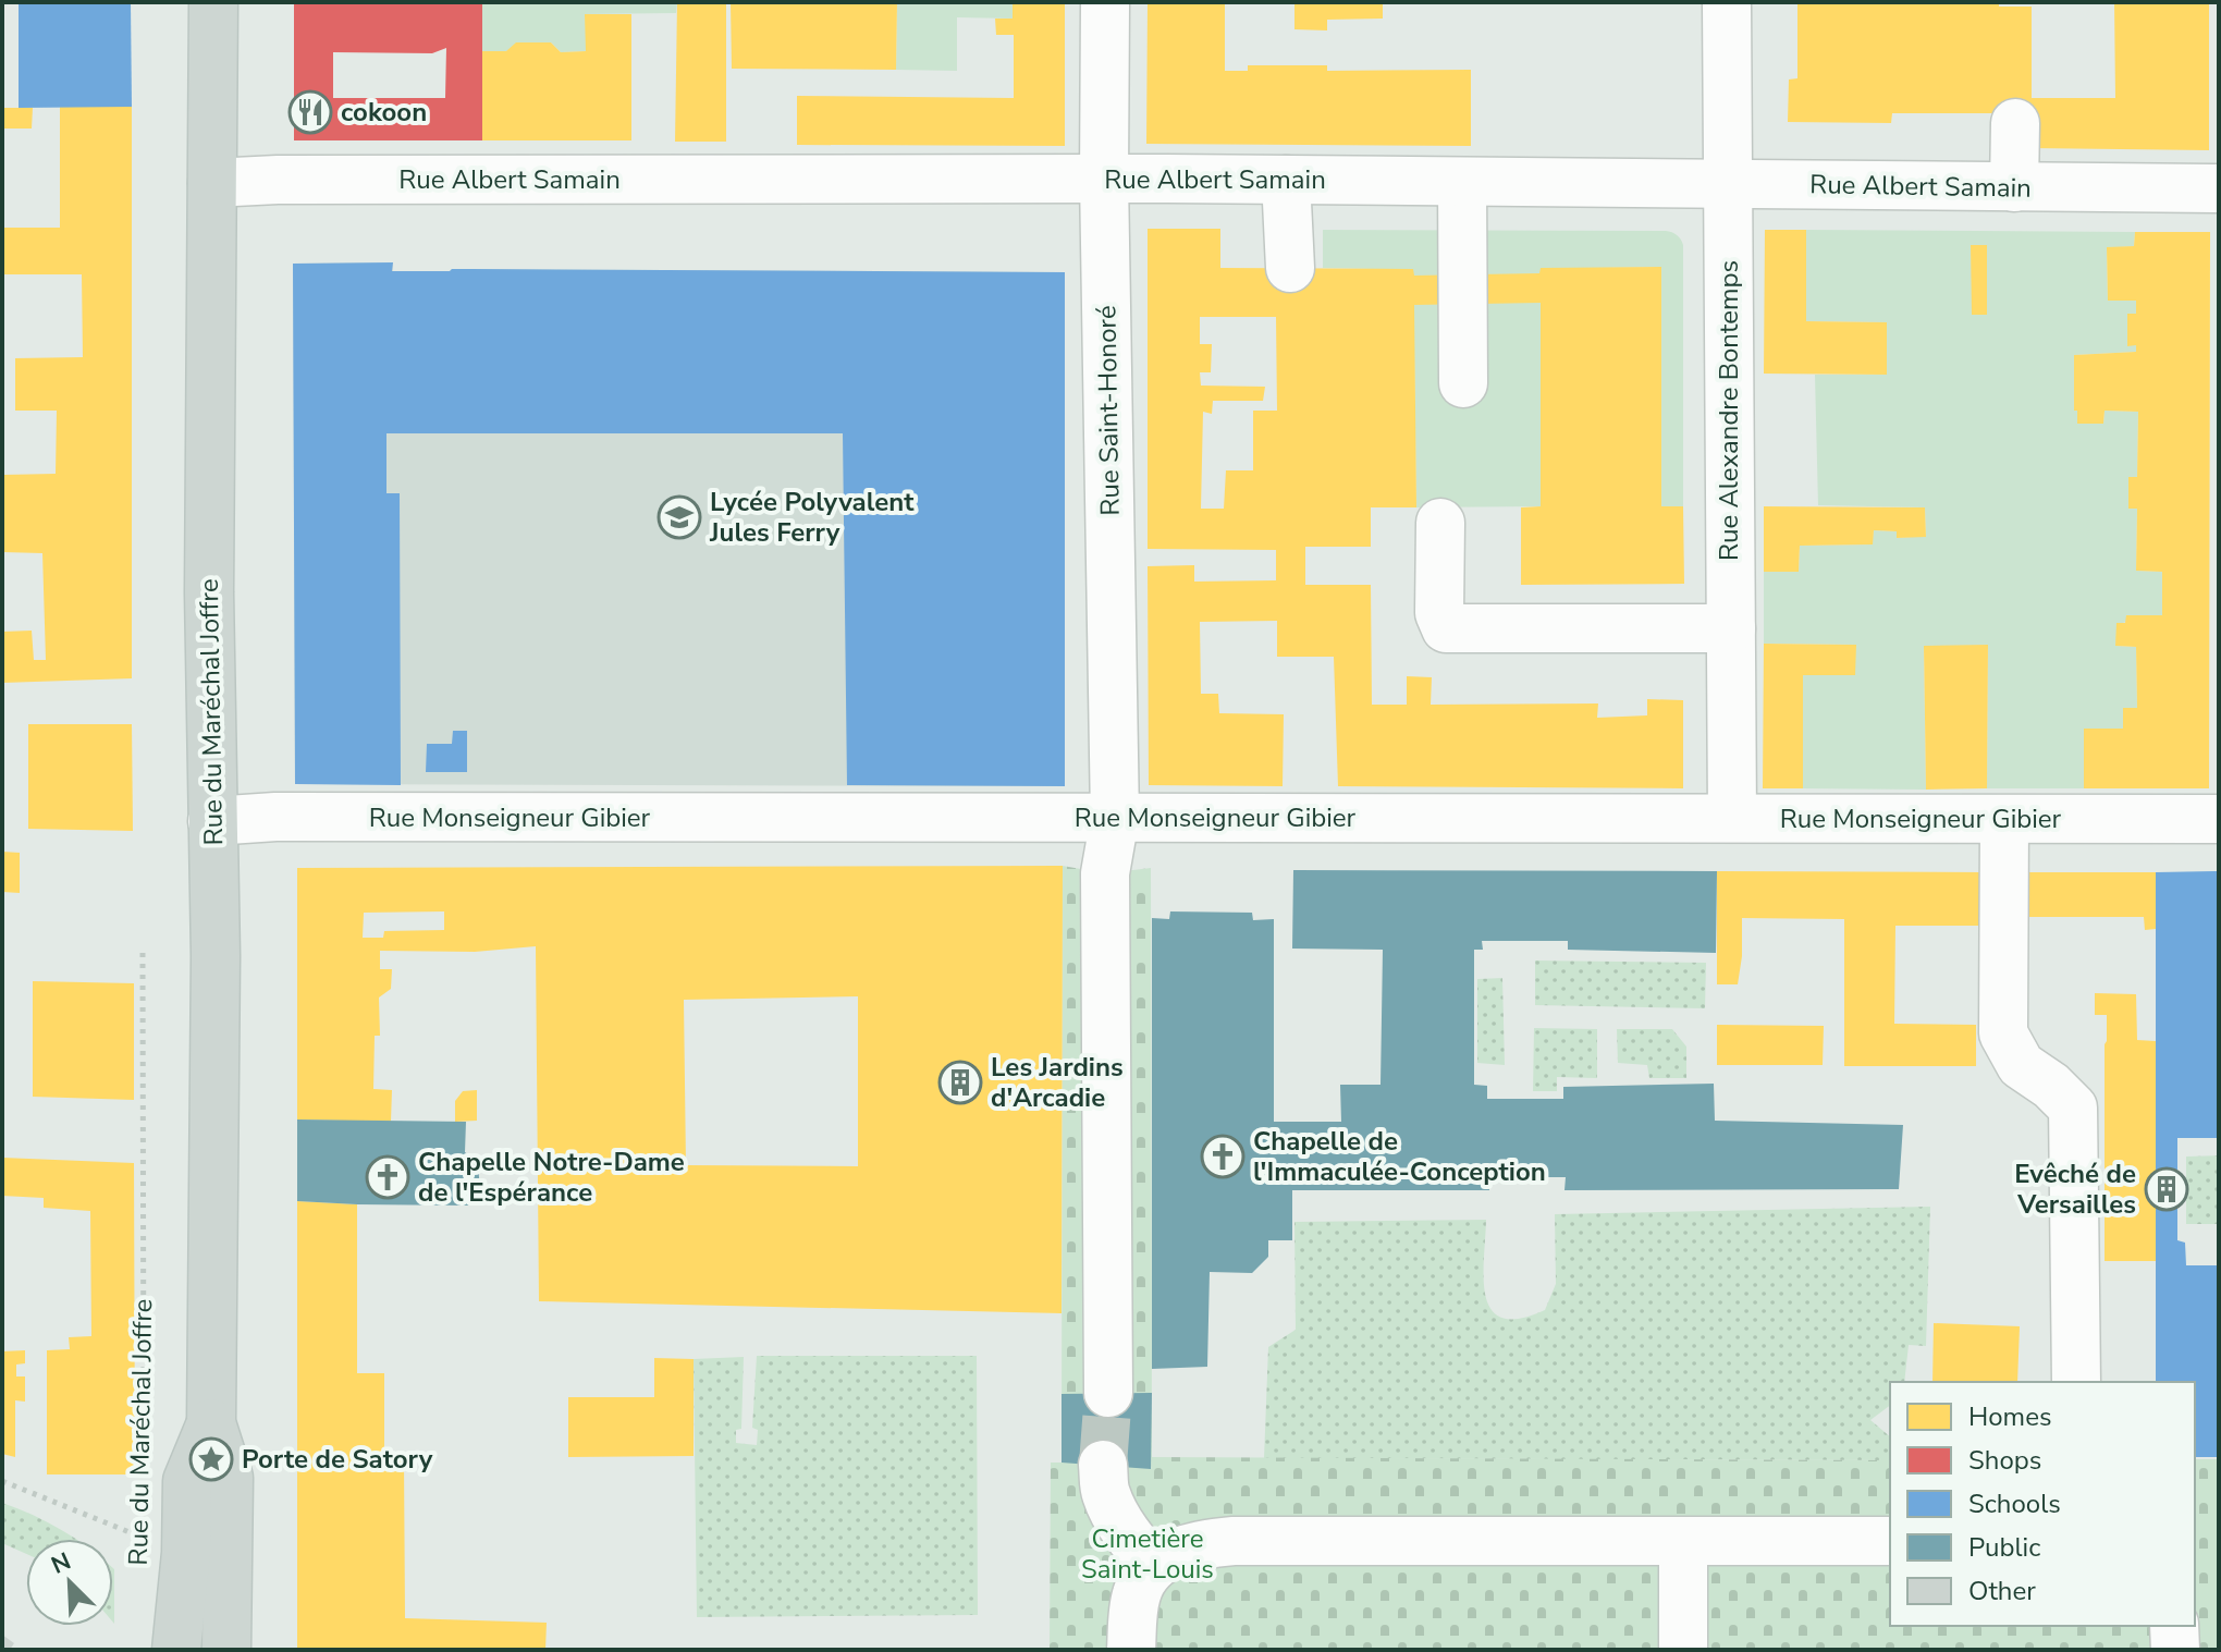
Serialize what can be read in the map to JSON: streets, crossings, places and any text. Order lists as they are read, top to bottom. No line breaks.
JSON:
{"streets":{"main road":["Rue du Maréchal Joffre"],"street":["Rue Albert Samain","Rue Saint-Honoré","Rue Alexandre Bontemps","Rue Monseigneur Gibier"]},"crossings":[["Rue Albert Samain","Rue Saint-Honoré"],["Rue Albert Samain","Rue Alexandre Bontemps"],["Rue Albert Samain","Rue du Maréchal Joffre"],["Rue Saint-Honoré","Rue Monseigneur Gibier"],["Rue Alexandre Bontemps","Rue Monseigneur Gibier"],["Rue du Maréchal Joffre","Rue Monseigneur Gibier"]],"parks":["Cimetière Saint-Louis"],"places":{"restaurant":["cokoon"],"school or university":["Lycée Polyvalent Jules Ferry"],"building":["Les Jardins d'Arcadie","Evêché de Versailles"],"church":["Chapelle de l'Immaculée-Conception","Chapelle Notre-Dame de l'Espérance"],"place":["Porte de Satory"]},"legend":["Homes","Shops","Schools","Public","Other"],"north":"top left"}
